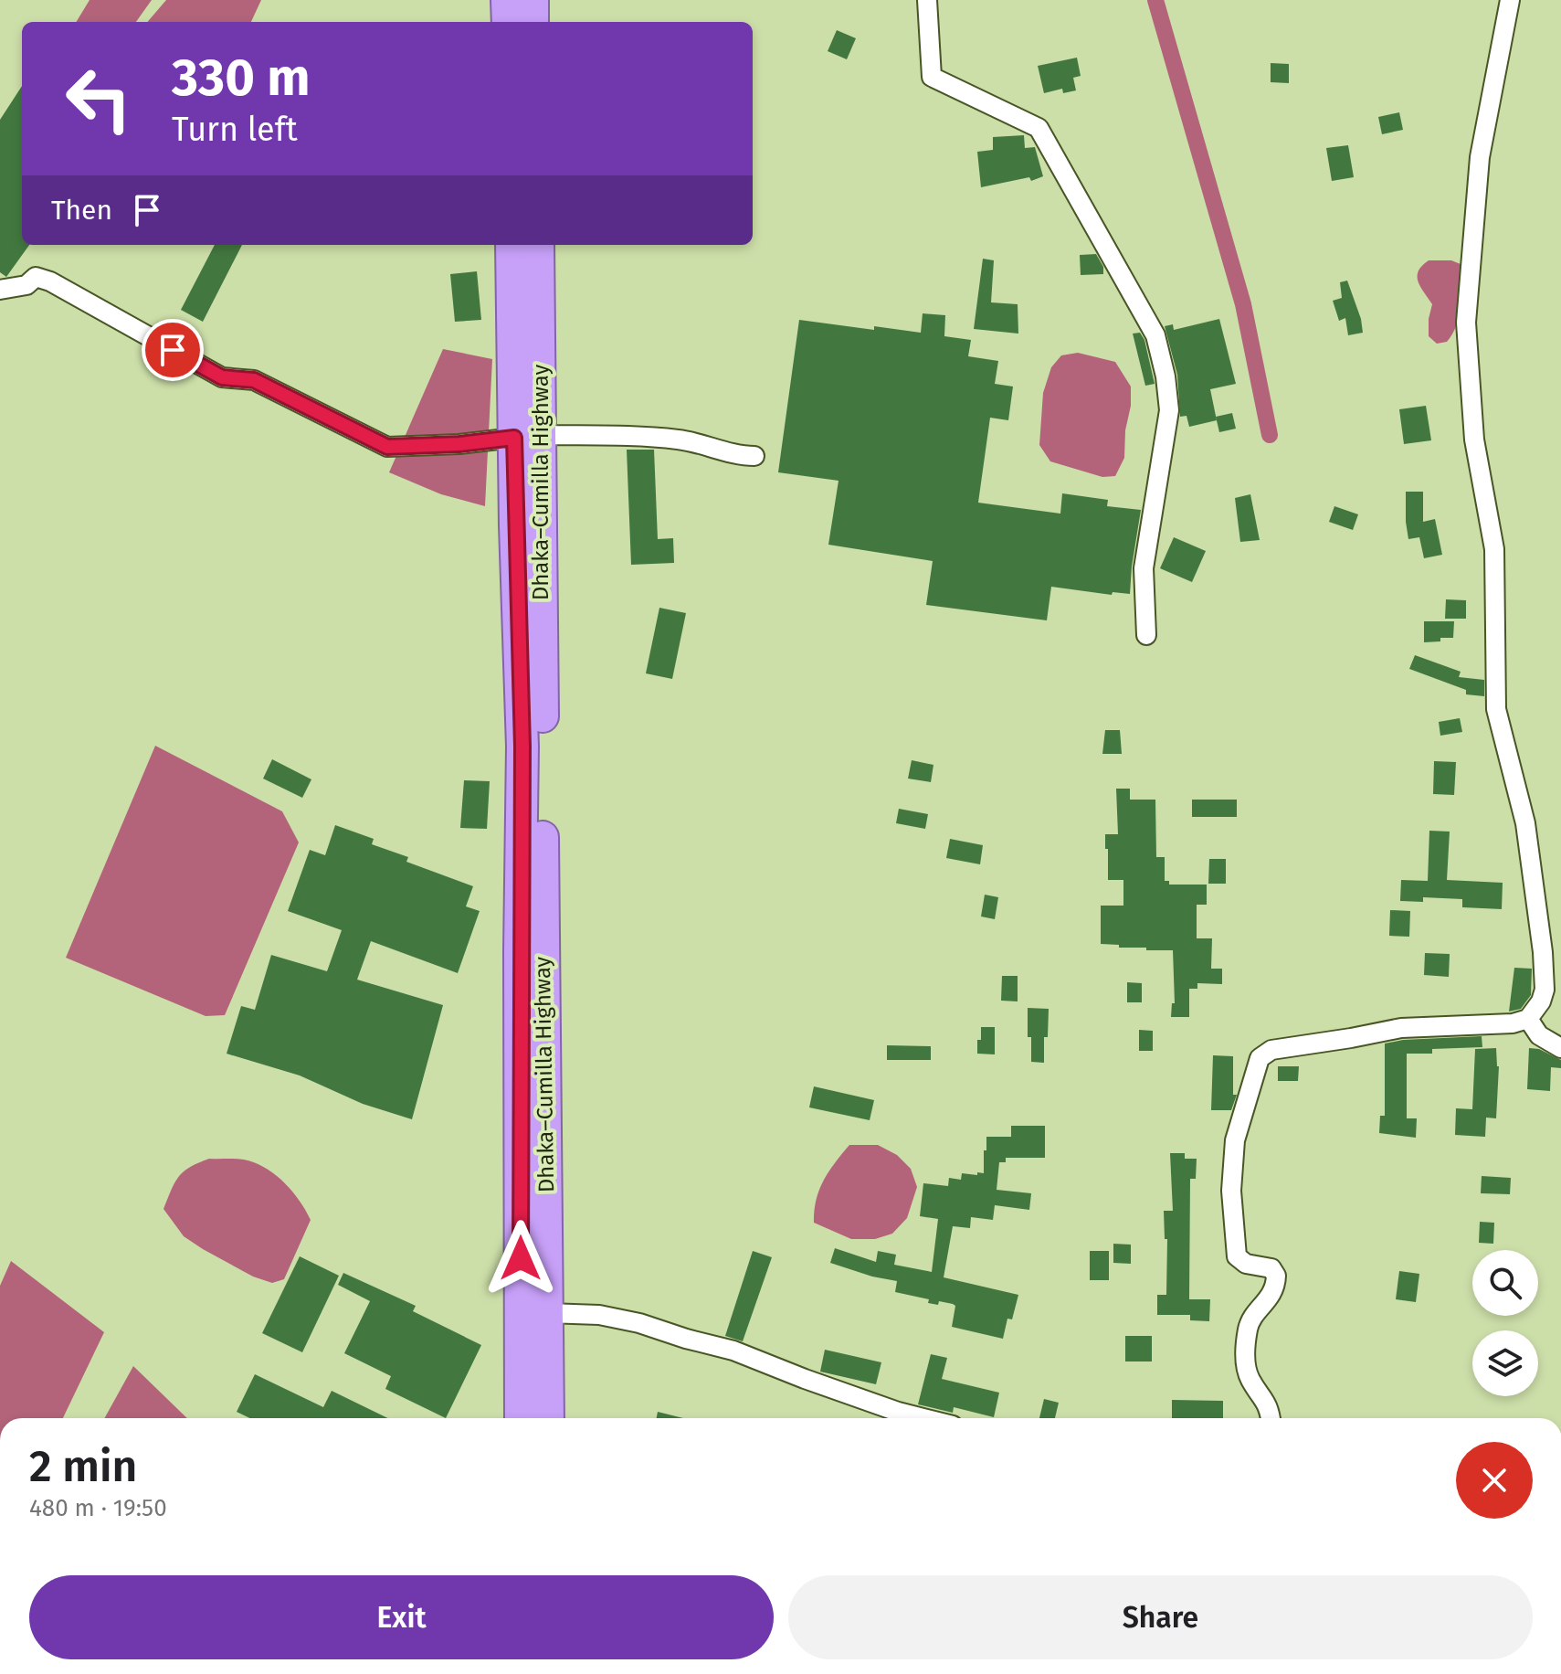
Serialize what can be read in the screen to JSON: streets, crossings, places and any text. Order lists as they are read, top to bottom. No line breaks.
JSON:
{"streets":{"highway":["Dhaka–Cumilla Highway"]},"page":{"turn":["330 m","Turn left"],"then":"Then","heading":["2 min","480 m · 19:50"],"buttons":["Exit","Share"]}}
